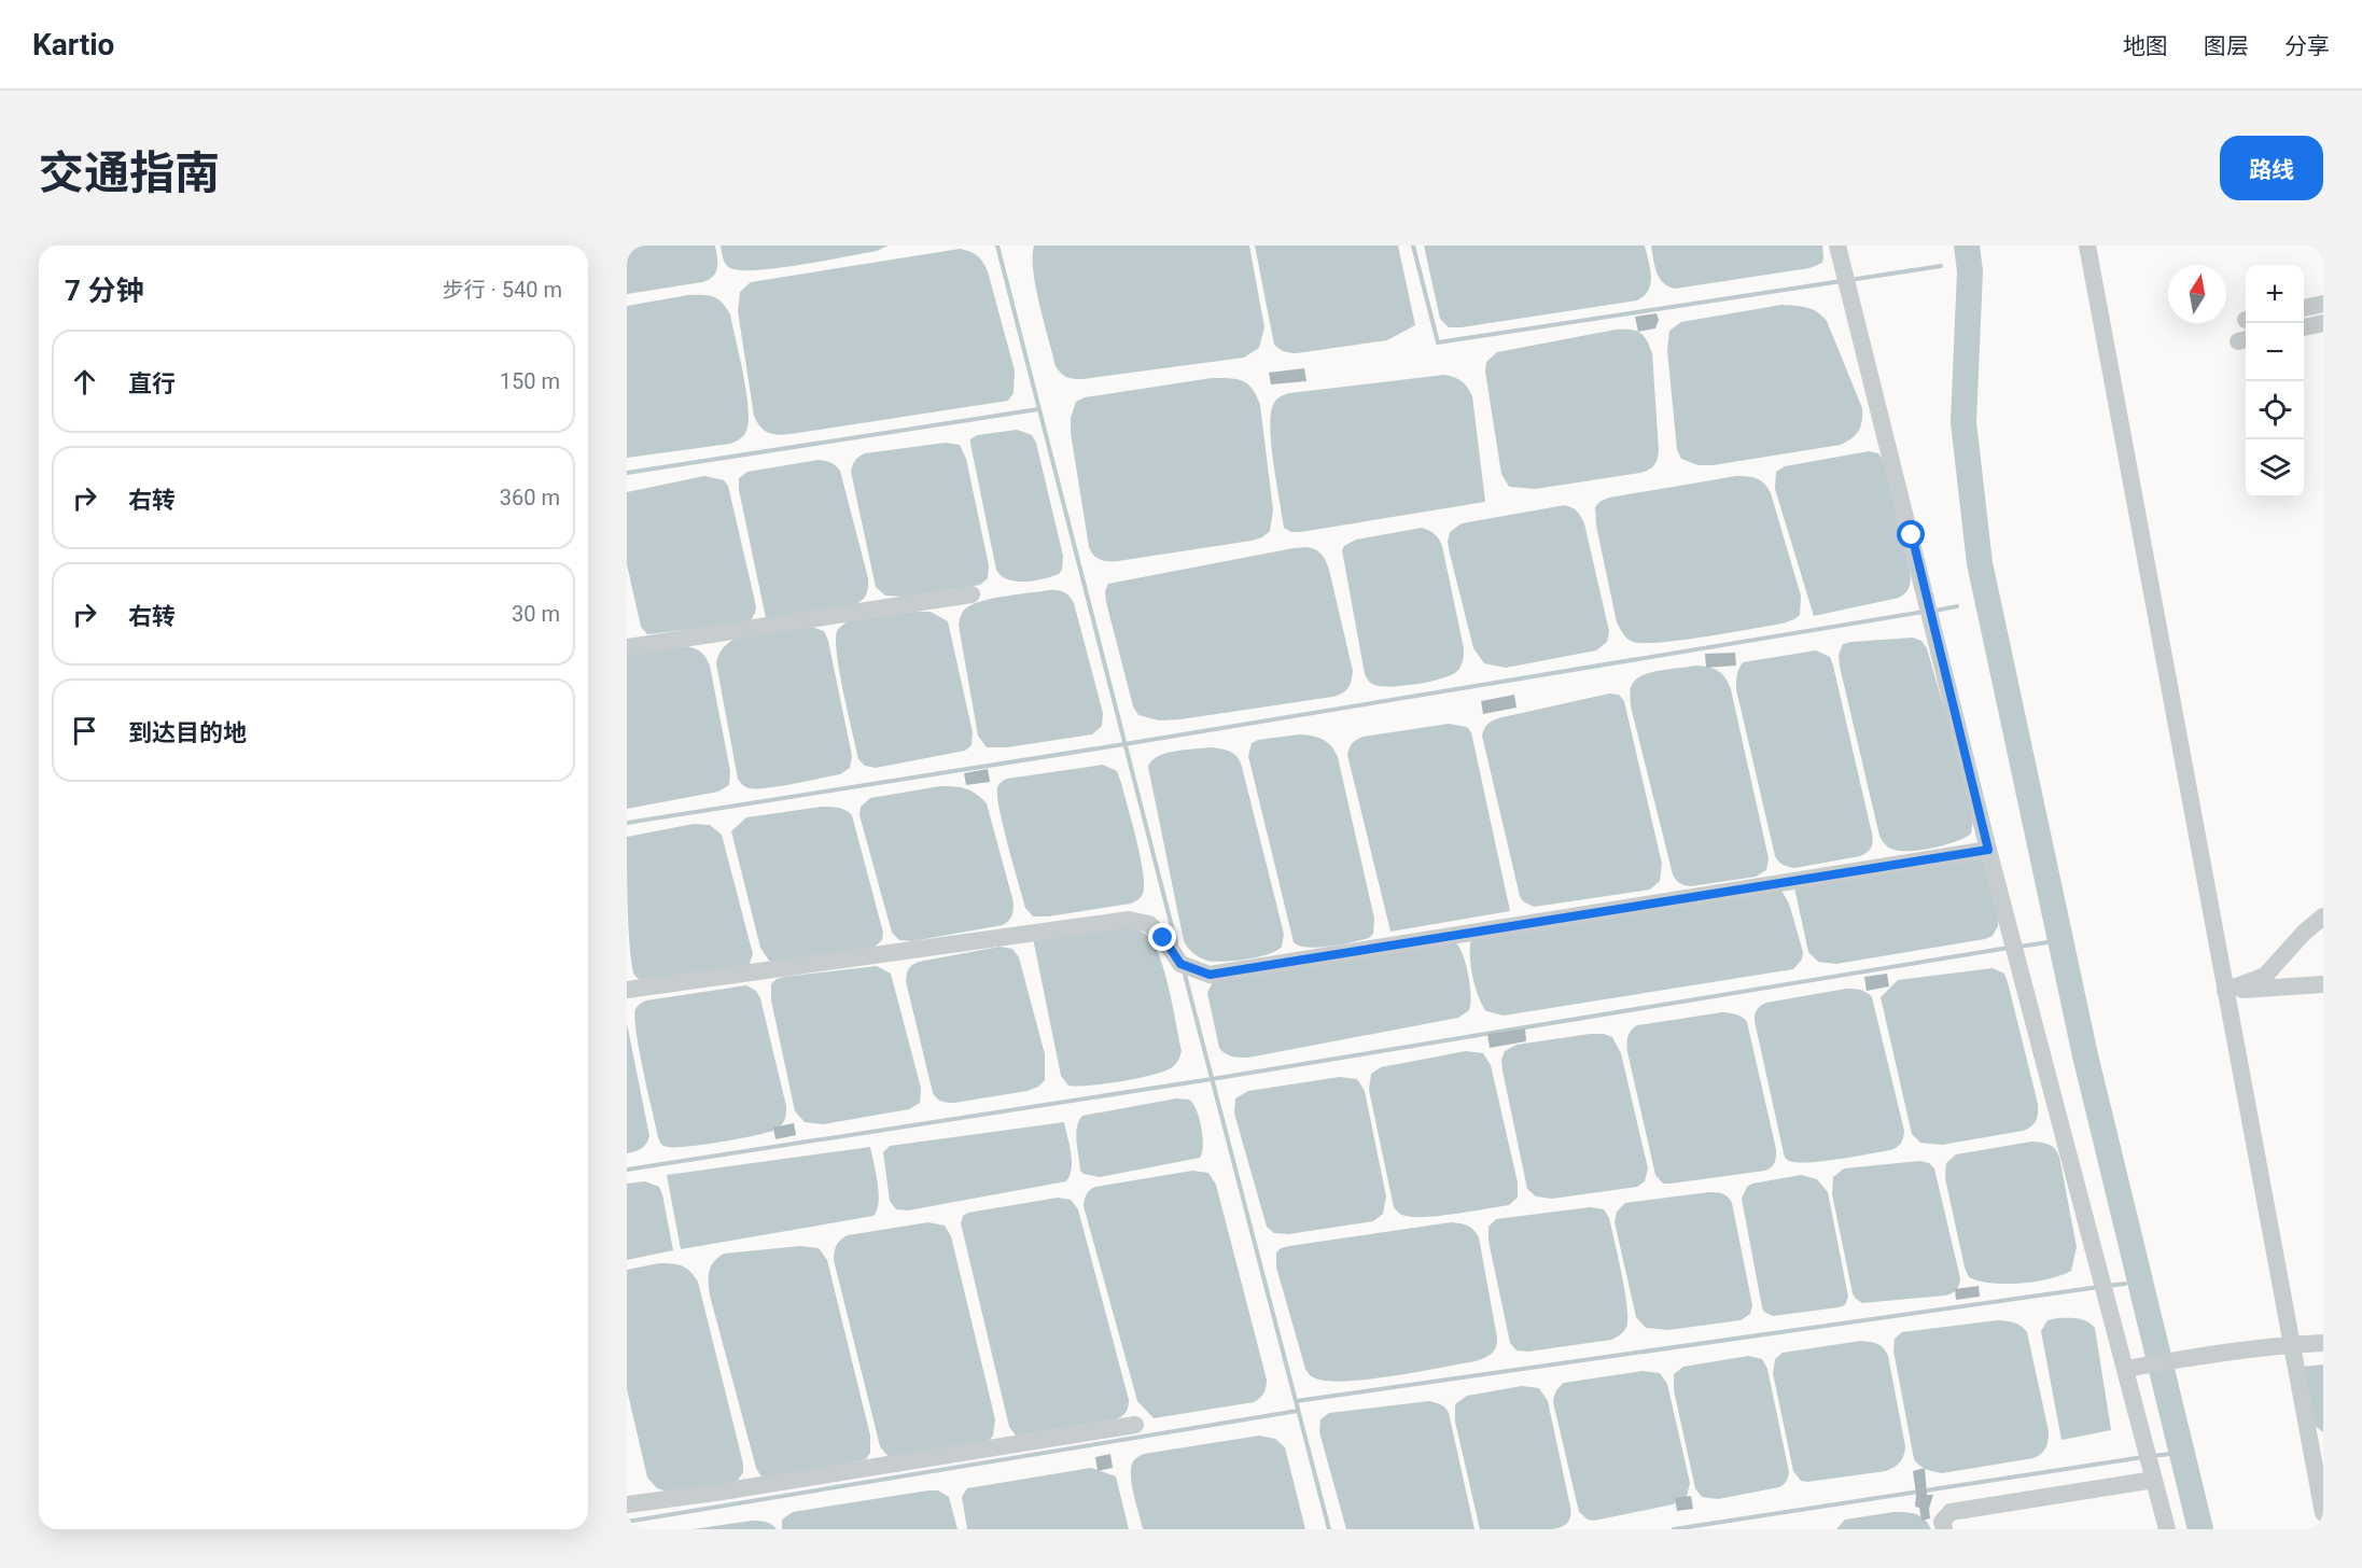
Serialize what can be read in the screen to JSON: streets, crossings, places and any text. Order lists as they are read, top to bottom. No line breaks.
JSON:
{"north":"top","page":{"header":"Kartio","nav":["地图","图层","分享"],"title":"交通指南","buttons":"路线","heading":["7 分钟","步行 · 540 m"],"map_buttons":["+","−"],"list":[["直行","150 m"],["右转","360 m"],["右转","30 m"],"到达目的地"]}}
